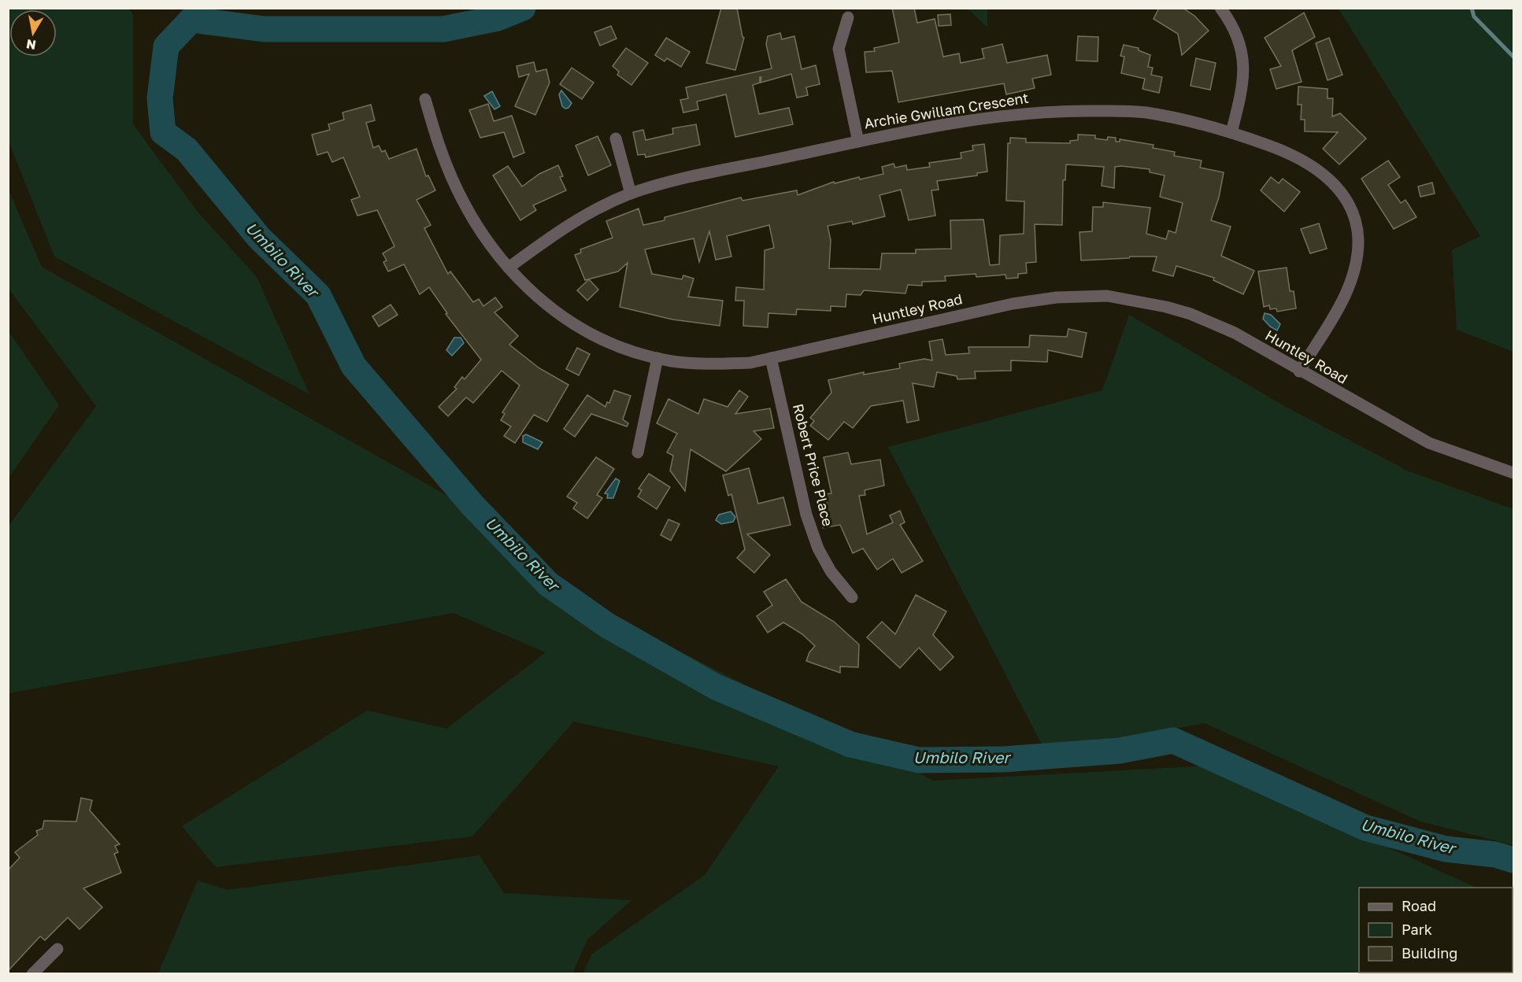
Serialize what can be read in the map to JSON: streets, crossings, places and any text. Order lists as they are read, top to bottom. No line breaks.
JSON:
{"streets":{"street":["Archie Gwillam Crescent","Huntley Road","Robert Price Place"]},"crossings":[["Archie Gwillam Crescent","Huntley Road"],["Huntley Road","Robert Price Place"]],"water":["Umbilo River"],"legend":["Road","Park","Building"],"north":"bottom"}
